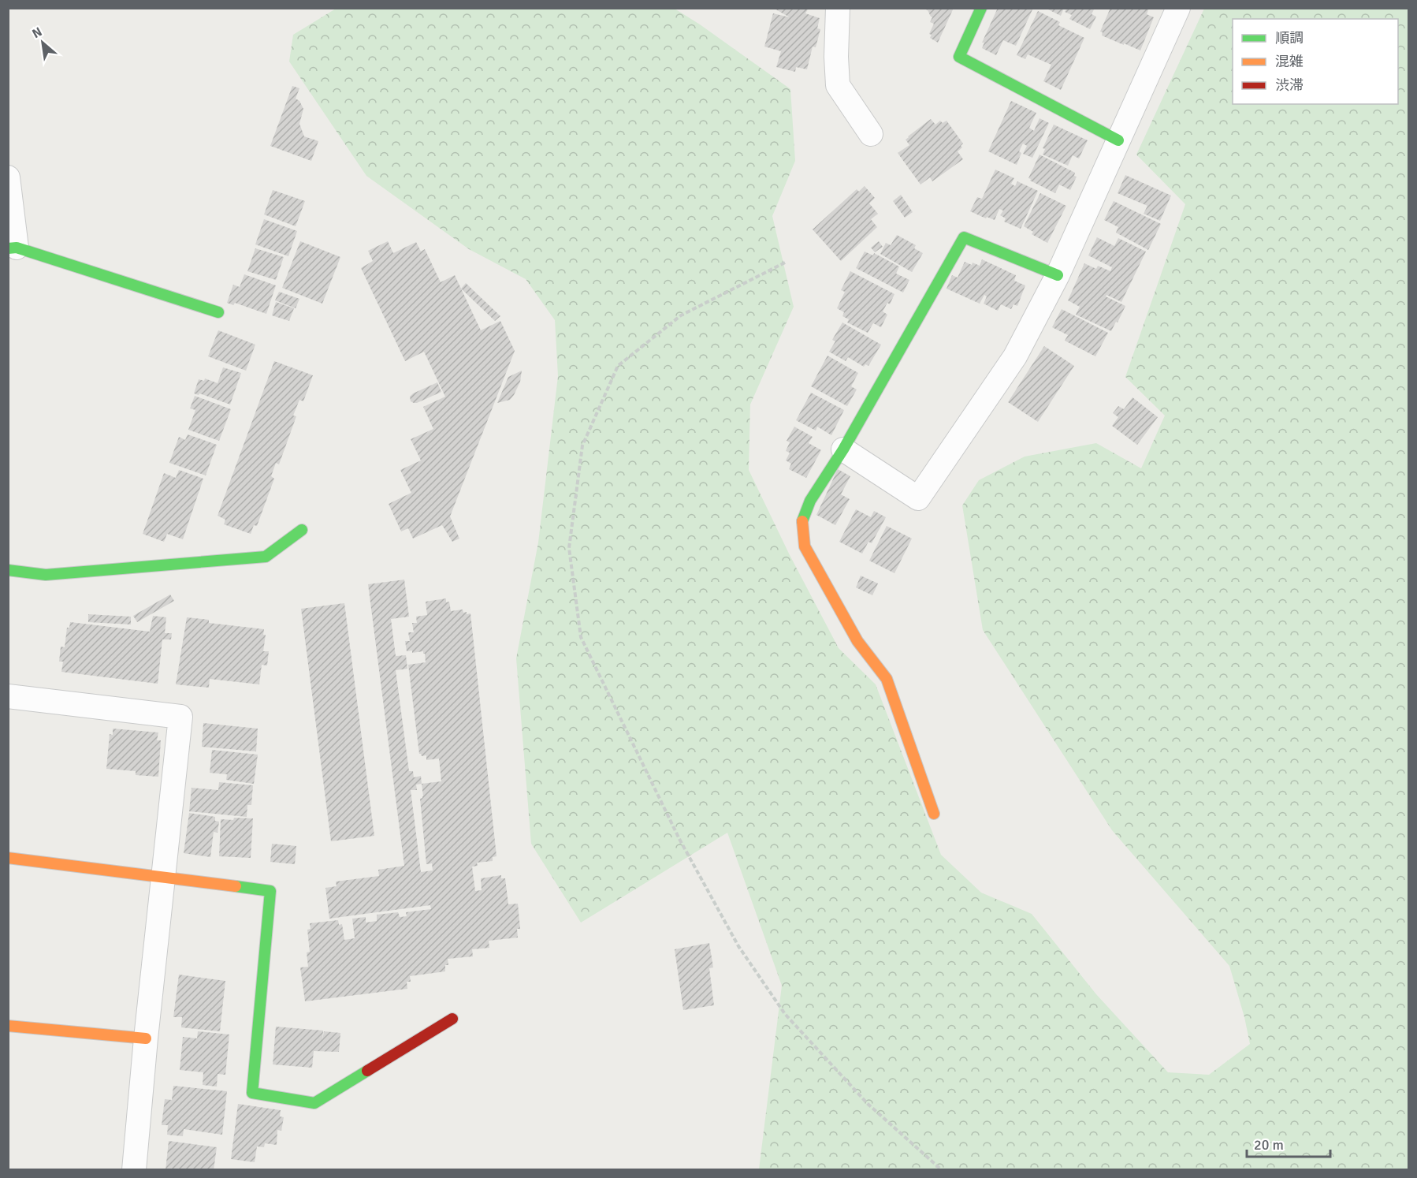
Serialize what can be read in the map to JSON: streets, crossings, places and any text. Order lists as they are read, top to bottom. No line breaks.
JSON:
{"legend":["順調","混雑","渋滞"],"scale_bar":"20 m","north":"top left"}
